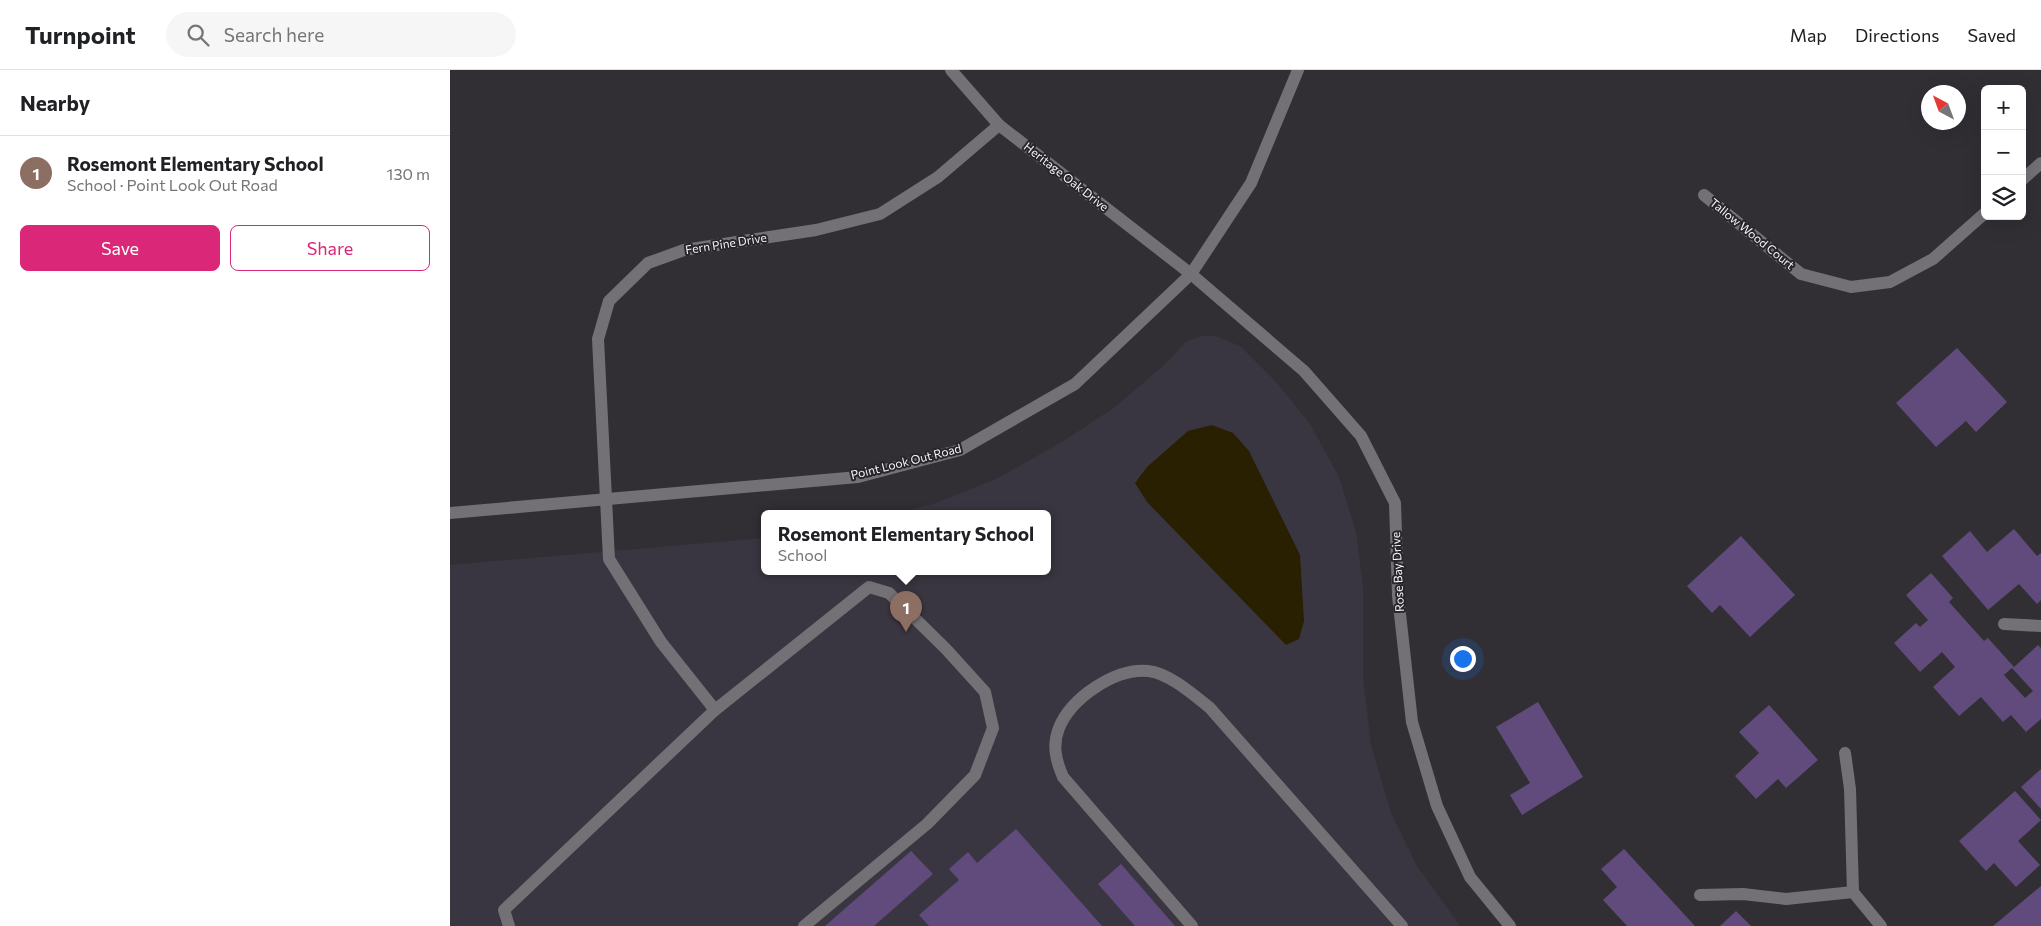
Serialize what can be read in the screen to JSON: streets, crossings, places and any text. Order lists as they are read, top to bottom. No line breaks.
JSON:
{"streets":{"street":["Heritage Oak Drive","Tallow Wood Court","Fern Pine Drive","Point Look Out Road","Rose Bay Drive"]},"crossings":[["Heritage Oak Drive","Fern Pine Drive"],["Heritage Oak Drive","Point Look Out Road"],["Heritage Oak Drive","Rose Bay Drive"],["Fern Pine Drive","Point Look Out Road"],["Point Look Out Road","Rose Bay Drive"]],"north":"top left","page":{"header":"Turnpoint","search":"Search here","nav":["Map","Directions","Saved"],"heading":"Nearby","map_buttons":["+","−"],"list":[{"mark":"1","name":"Rosemont Elementary School","note":"School · Point Look Out Road","value":"130 m"}],"buttons":["Save","Share"],"popup":["Rosemont Elementary School","School"],"pins":"1"}}
